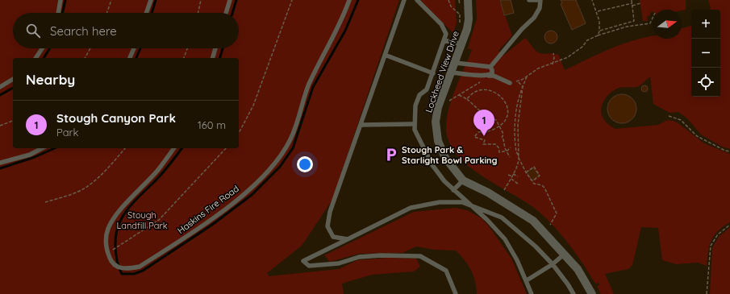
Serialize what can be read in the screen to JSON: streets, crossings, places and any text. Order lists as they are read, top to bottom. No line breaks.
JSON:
{"streets":{"street":["Lockheed View Drive"],"lane":["Haskins Fire Road"]},"parks":["Stough Landfill Park"],"places":{"parking":["Stough Park & Starlight Bowl Parking"]},"north":"right","page":{"map_buttons":["+","−"],"search":"Search here","heading":"Nearby","list":[{"mark":"1","name":"Stough Canyon Park","note":"Park","value":"160 m"}],"pins":"1"}}
